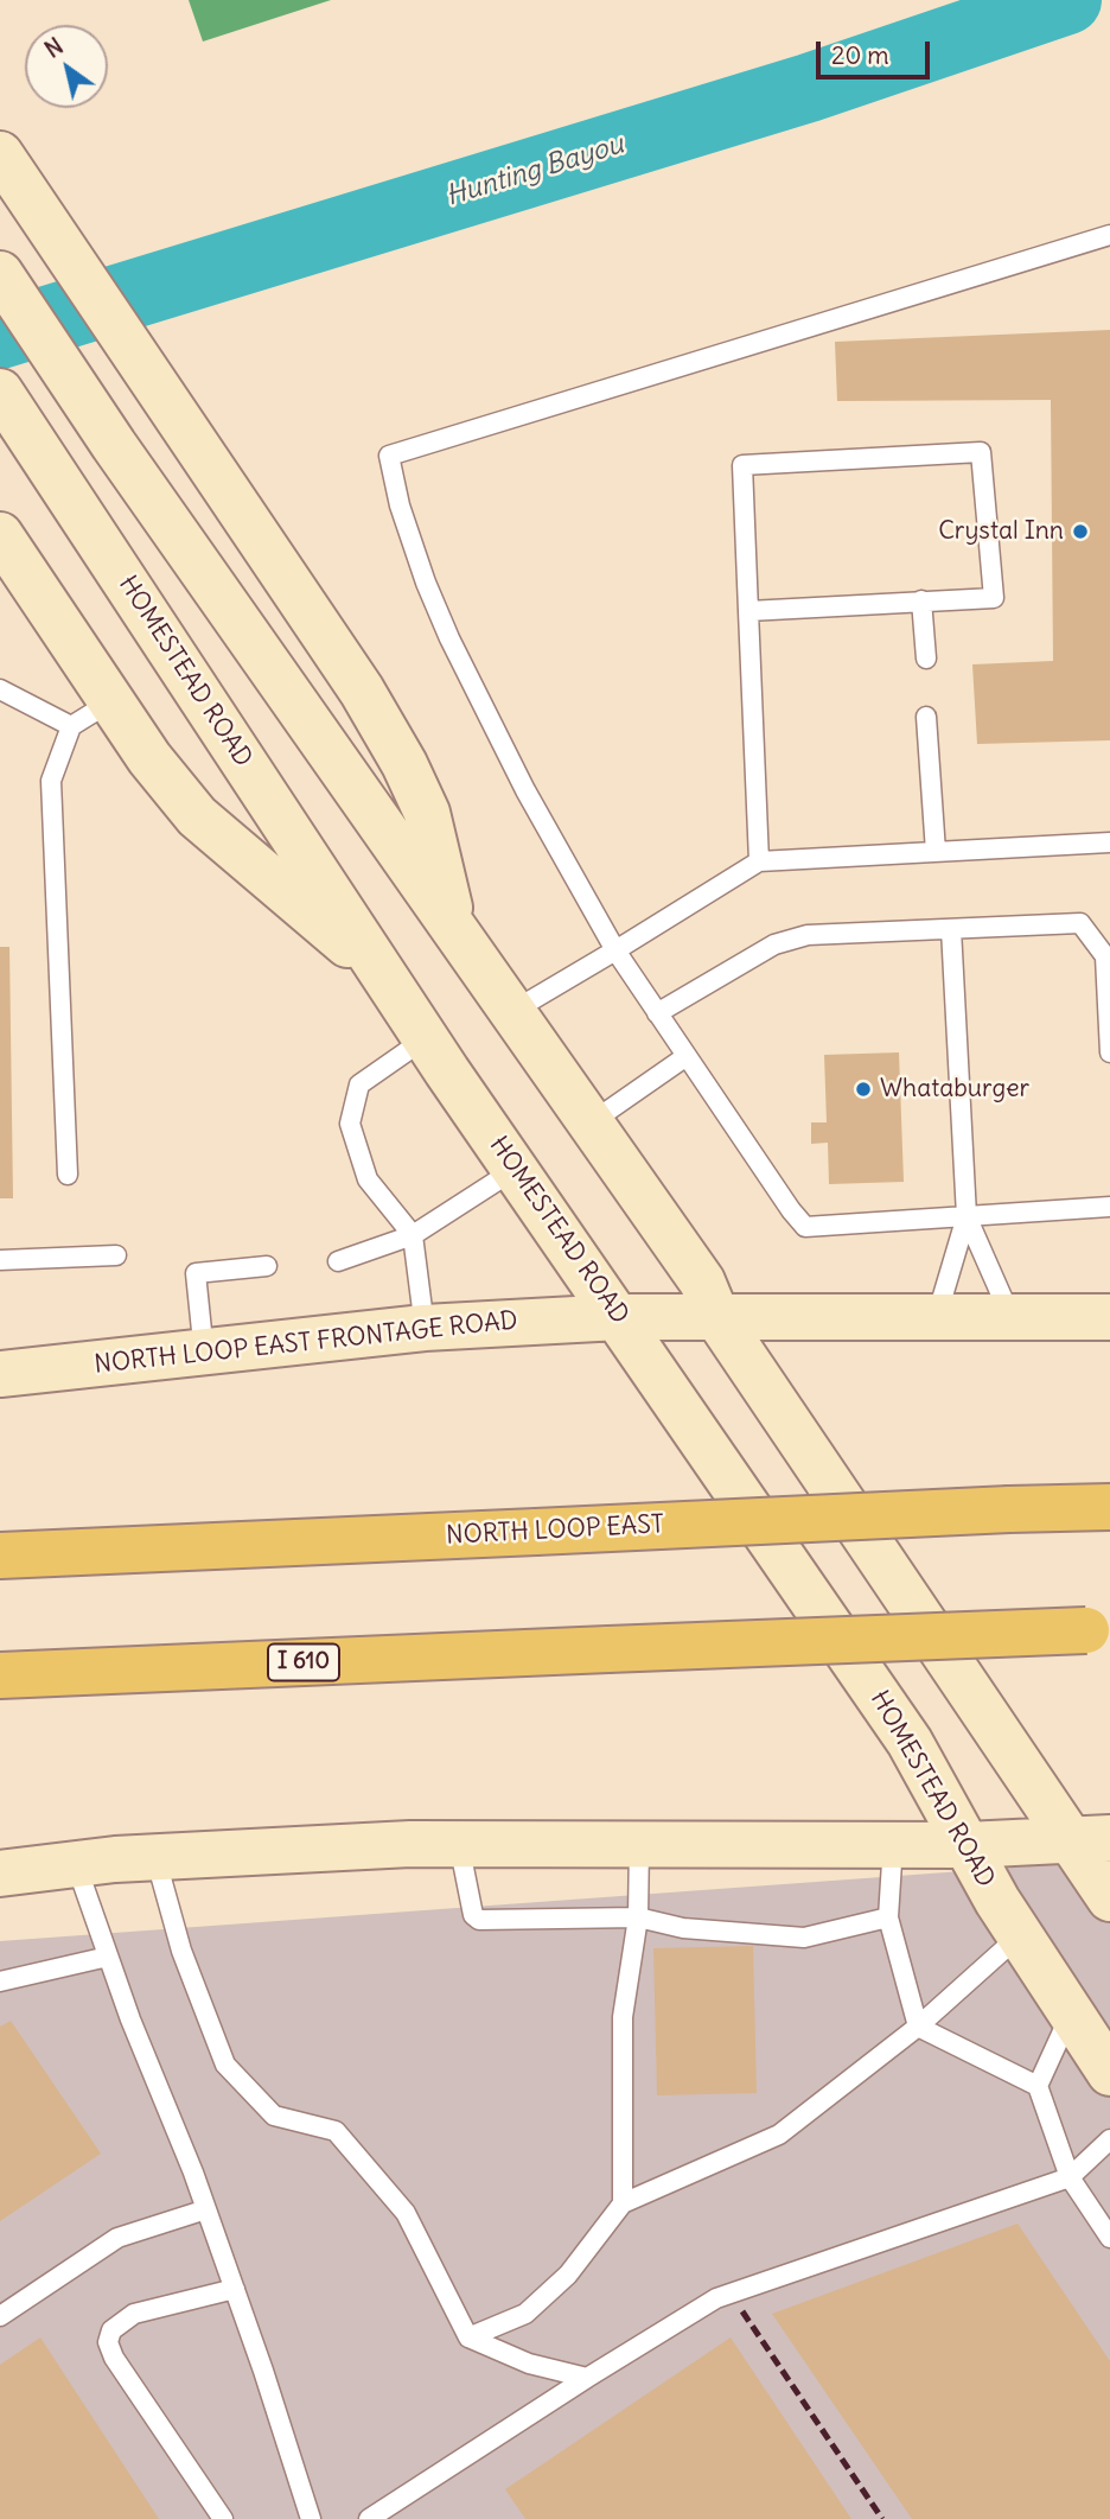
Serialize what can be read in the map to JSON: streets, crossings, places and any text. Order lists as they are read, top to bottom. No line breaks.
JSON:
{"streets":{"highway":["NORTH LOOP EAST","I 610"],"main road":["HOMESTEAD ROAD","NORTH LOOP EAST FRONTAGE ROAD"]},"crossings":[["HOMESTEAD ROAD","NORTH LOOP EAST FRONTAGE ROAD"]],"water":["Hunting Bayou"],"places":["Crystal Inn","Whataburger"],"scale_bar":"20 m","north":"top left"}
